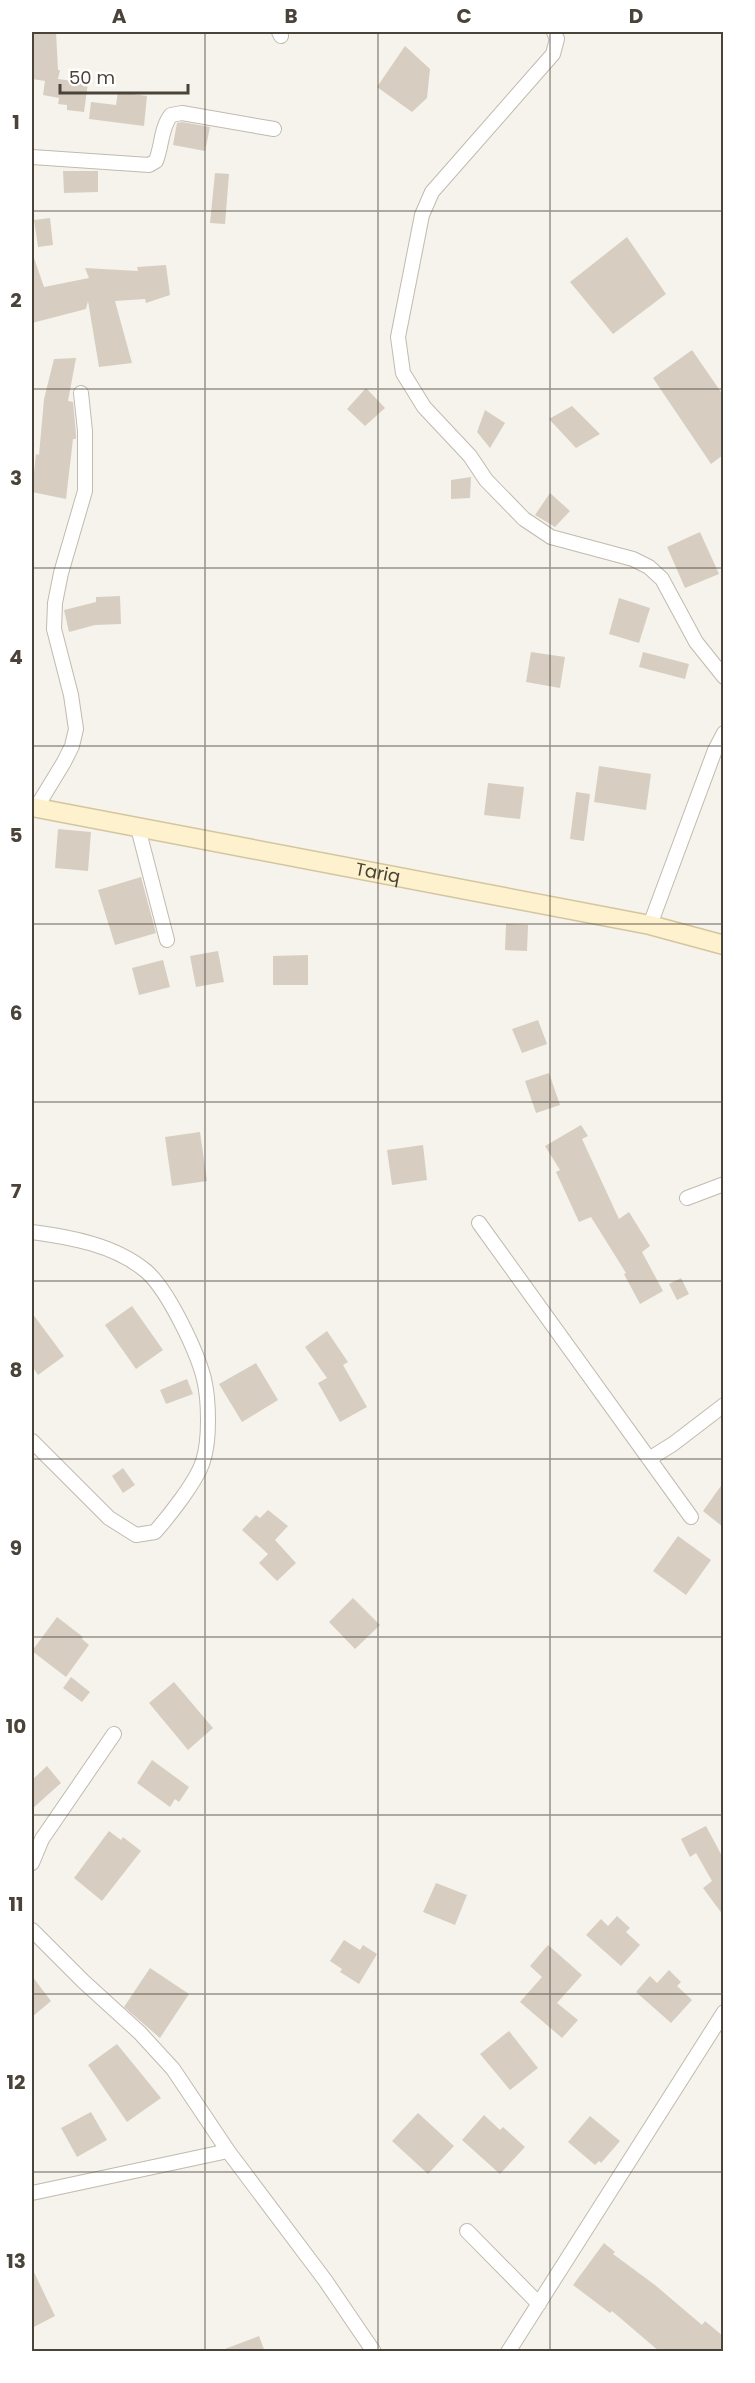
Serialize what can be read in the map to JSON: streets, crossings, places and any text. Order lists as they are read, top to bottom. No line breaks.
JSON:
{"streets":{"main road":["Tariq"]},"scale_bar":"50 m","grid":{"columns":["A","B","C","D"],"rows":["1","2","3","4","5","6","7","8","9","10","11","12","13"]}}
